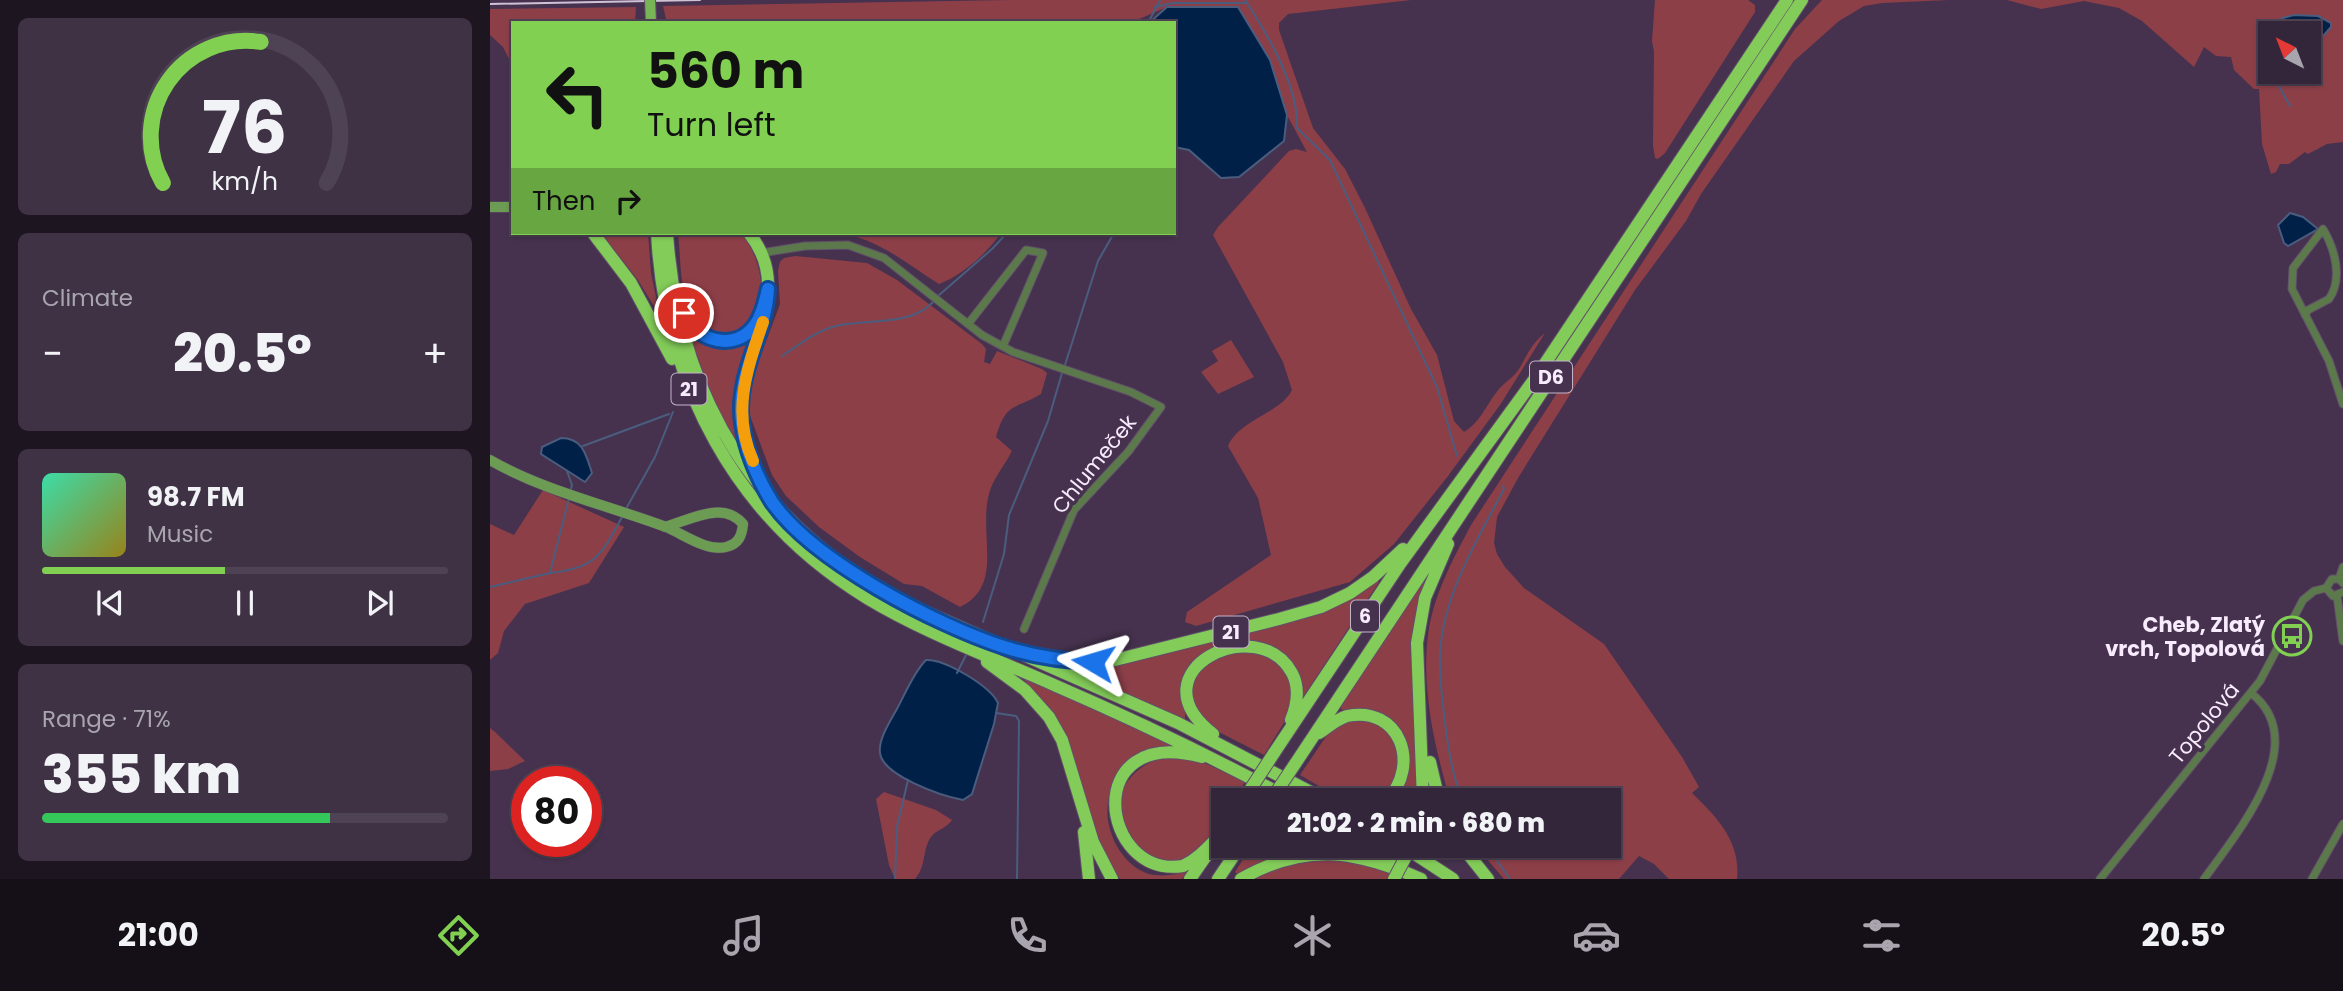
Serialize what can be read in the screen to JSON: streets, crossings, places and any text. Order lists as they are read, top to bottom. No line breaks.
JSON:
{"streets":{"highway":["D6","21","6"],"street":["Chlumeček","Topolová"]},"crossings":[["D6","6"],["21","6"]],"places":{"bus stop":["Cheb, Zlatý vrch, Topolová"]},"north":"top left","page":{"turn":["560 m","Turn left"],"then":"Then","tile":["Climate",["Range · 71%","355 km"]],"heat":["−","20.5°","+"],"song":["98.7 FM","Music"],"limit":"80","trip":"21:02 · 2 min · 680 m","tabs":["21:00","20.5°"],"gauge":["76","km/h"]}}
